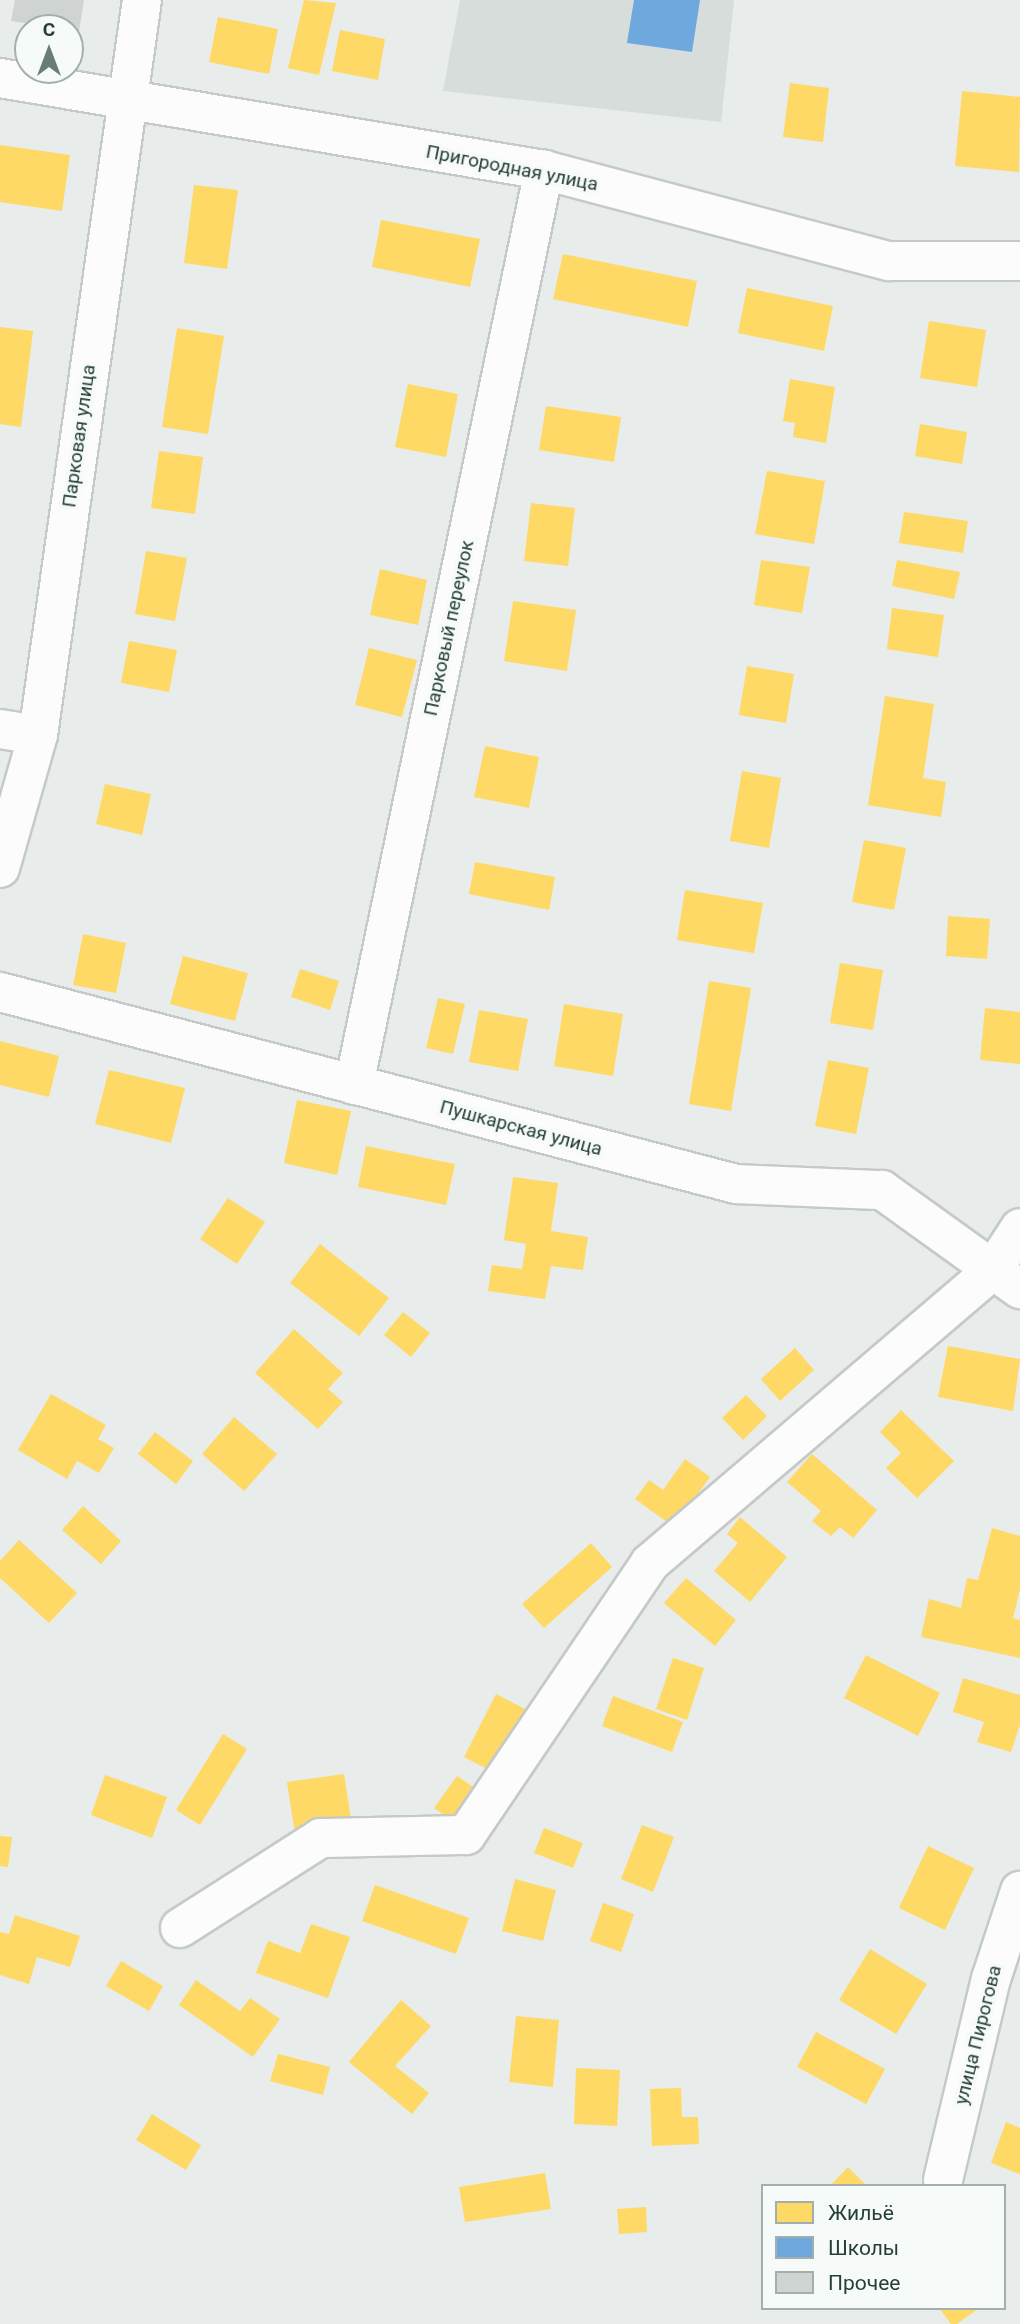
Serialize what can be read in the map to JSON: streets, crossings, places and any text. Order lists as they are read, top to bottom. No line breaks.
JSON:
{"streets":{"street":["Пригородная улица","Парковая улица","Парковый переулок","Пушкарская улица","улица Пирогова"]},"crossings":[["Пригородная улица","Парковая улица"],["Пригородная улица","Парковый переулок"],["Парковый переулок","Пушкарская улица"]],"legend":["Жильё","Школы","Прочее"],"north":"top"}
